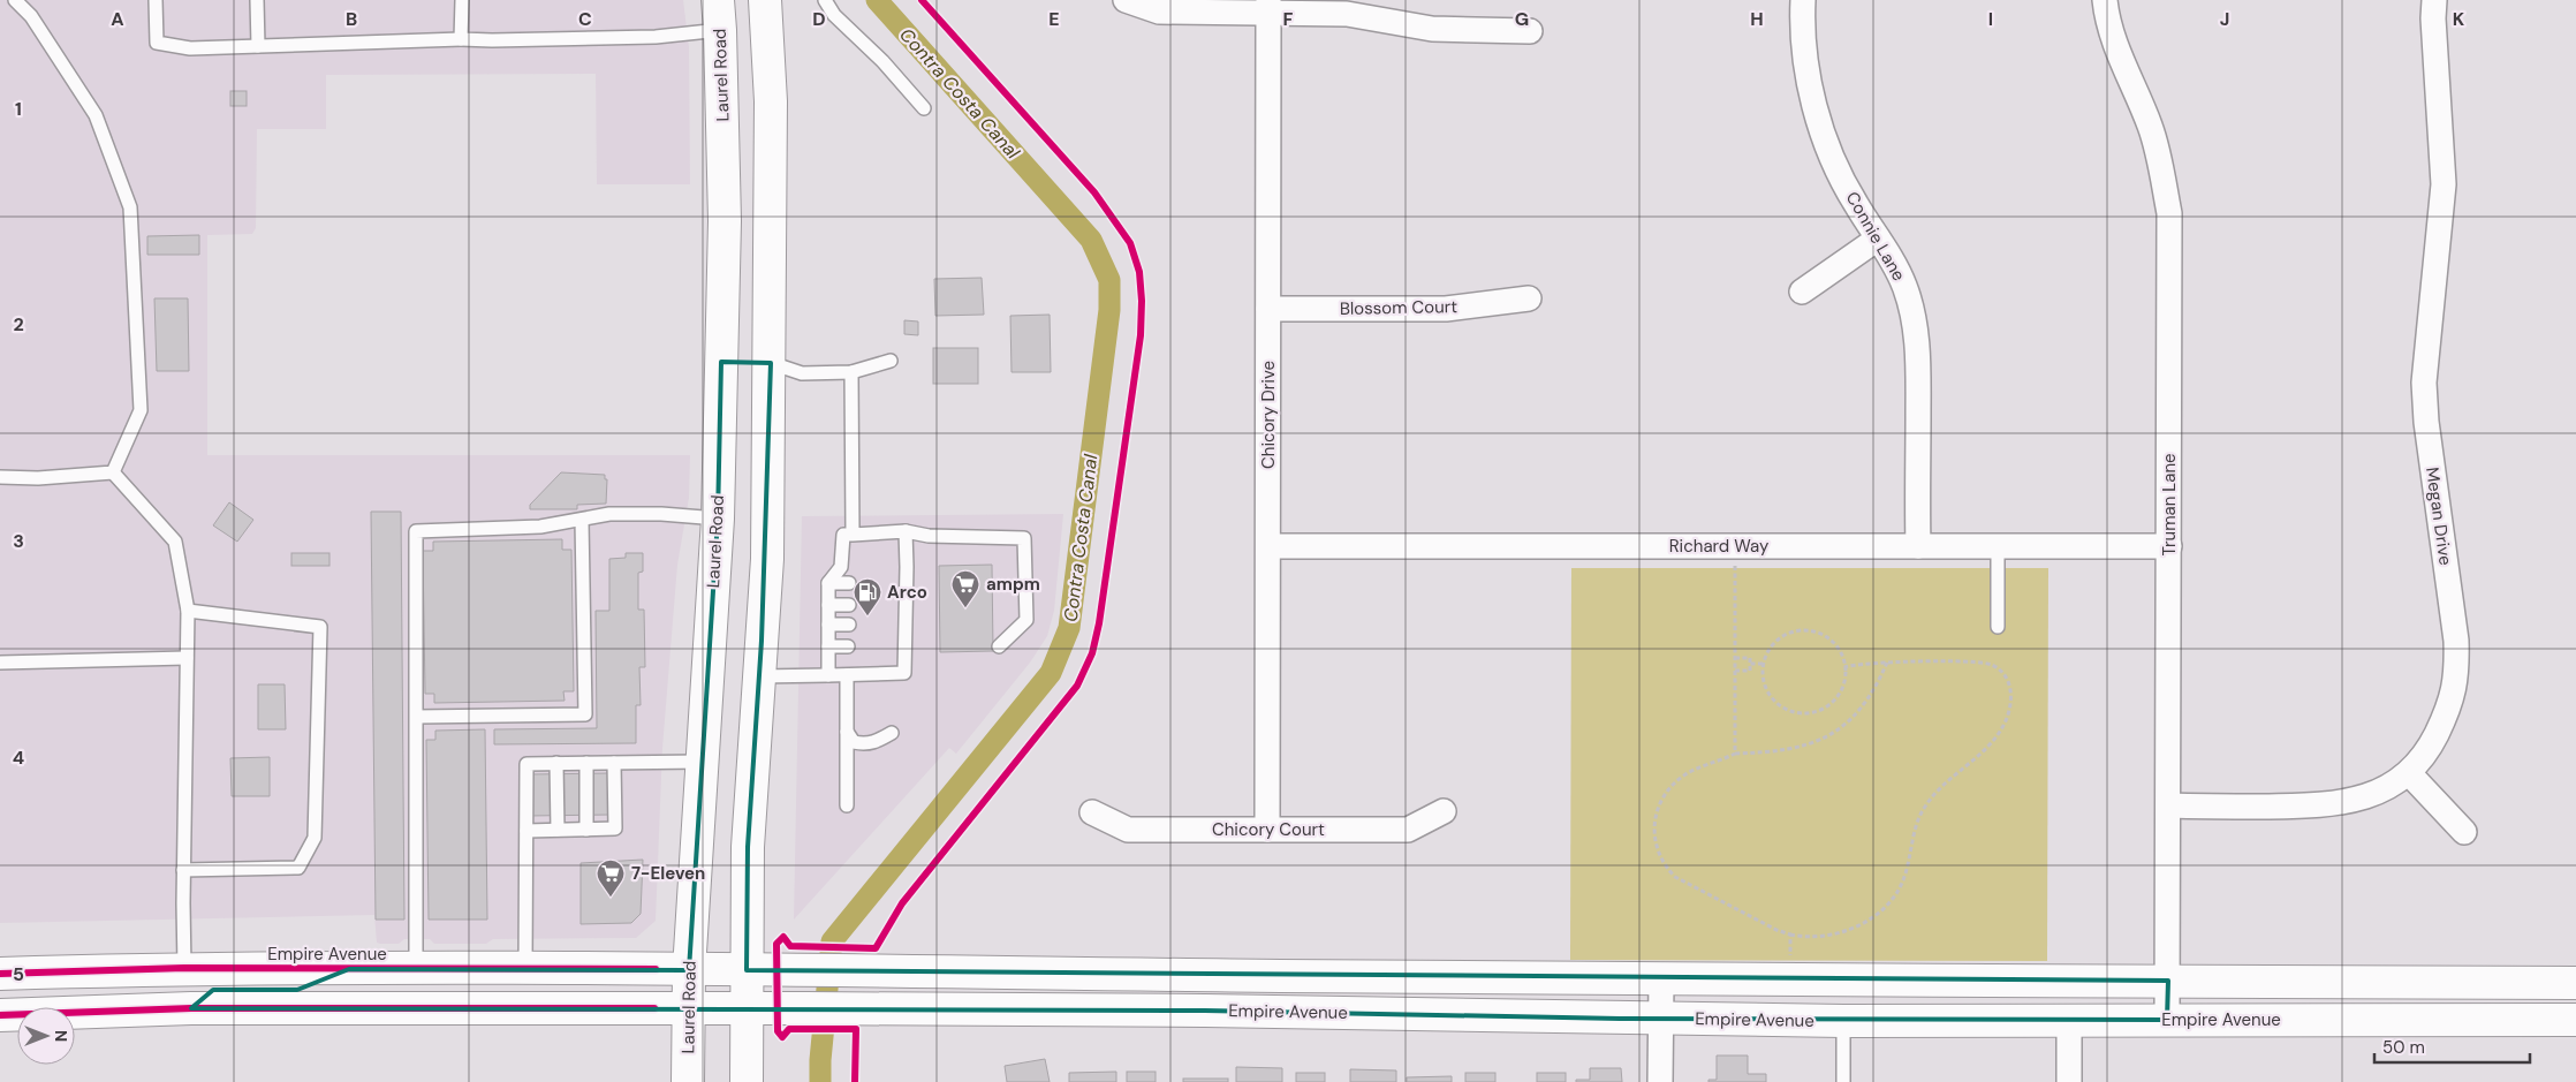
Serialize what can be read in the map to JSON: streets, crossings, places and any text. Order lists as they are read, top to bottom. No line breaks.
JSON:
{"streets":{"main road":["Laurel Road","Empire Avenue"],"street":["Connie Lane","Blossom Court","Chicory Drive","Truman Lane","Megan Drive","Richard Way","Chicory Court"]},"crossings":[["Laurel Road","Empire Avenue"],["Connie Lane","Richard Way"],["Blossom Court","Chicory Drive"],["Chicory Drive","Richard Way"],["Chicory Drive","Chicory Court"],["Truman Lane","Megan Drive"],["Truman Lane","Richard Way"],["Truman Lane","Empire Avenue"]],"water":["Contra Costa Canal"],"places":{"supermarket":["ampm","7-Eleven"],"fuel station":["Arco"]},"scale_bar":"50 m","north":"right","grid":{"columns":["A","B","C","D","E","F","G","H","I","J","K"],"rows":["1","2","3","4","5"]}}
